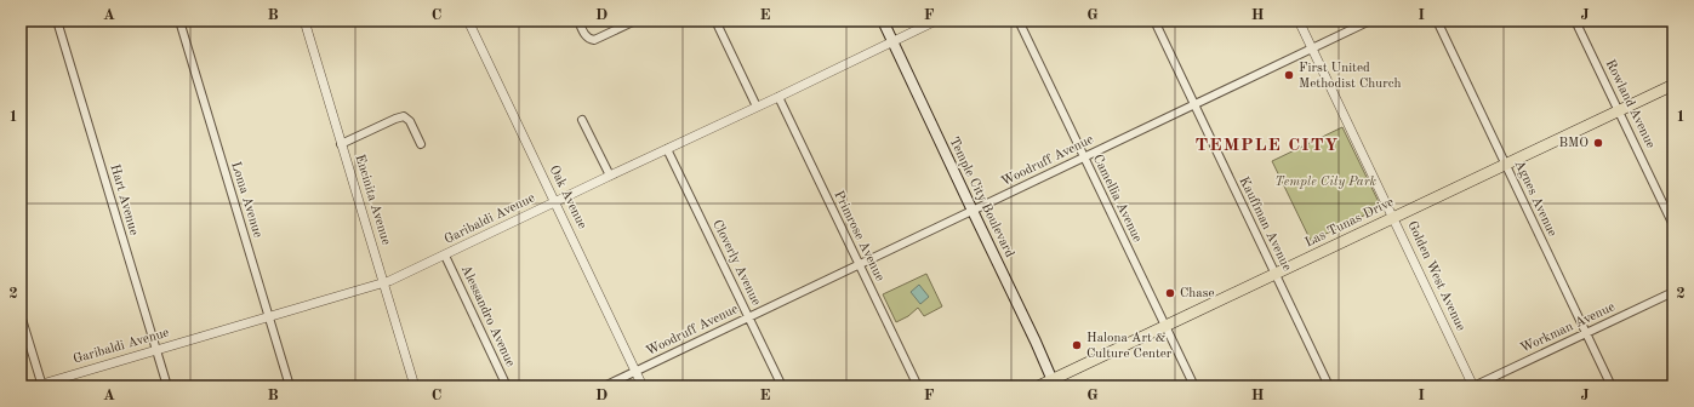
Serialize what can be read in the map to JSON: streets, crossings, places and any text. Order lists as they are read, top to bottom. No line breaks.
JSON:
{"streets":{"main road":["Temple City Boulevard","Las Tunas Drive"],"street":["Rowland Avenue","Woodruff Avenue","Oak Avenue","Camellia Avenue","Agnes Avenue","Hart Avenue","Loma Avenue","Encinita Avenue","Garibaldi Avenue","Kauffman Avenue","Primrose Avenue","Cloverly Avenue","Golden West Avenue","Alessandro Avenue","Workman Avenue"]},"crossings":[["Rowland Avenue","Las Tunas Drive"],["Woodruff Avenue","Oak Avenue"],["Woodruff Avenue","Temple City Boulevard"],["Woodruff Avenue","Camellia Avenue"],["Woodruff Avenue","Kauffman Avenue"],["Woodruff Avenue","Primrose Avenue"],["Woodruff Avenue","Cloverly Avenue"],["Woodruff Avenue","Golden West Avenue"],["Oak Avenue","Garibaldi Avenue"],["Temple City Boulevard","Garibaldi Avenue"],["Temple City Boulevard","Las Tunas Drive"],["Camellia Avenue","Las Tunas Drive"],["Agnes Avenue","Las Tunas Drive"],["Agnes Avenue","Workman Avenue"],["Hart Avenue","Garibaldi Avenue"],["Loma Avenue","Garibaldi Avenue"],["Encinita Avenue","Garibaldi Avenue"],["Garibaldi Avenue","Primrose Avenue"],["Garibaldi Avenue","Cloverly Avenue"],["Garibaldi Avenue","Alessandro Avenue"],["Las Tunas Drive","Kauffman Avenue"],["Las Tunas Drive","Golden West Avenue"],["Golden West Avenue","Workman Avenue"]],"districts":["TEMPLE CITY"],"parks":["Temple City Park"],"places":["First United Methodist Church","BMO","Chase","Halona Art & Culture Center"],"grid":{"columns":["A","B","C","D","E","F","G","H","I","J"],"rows":["1","2"]}}
